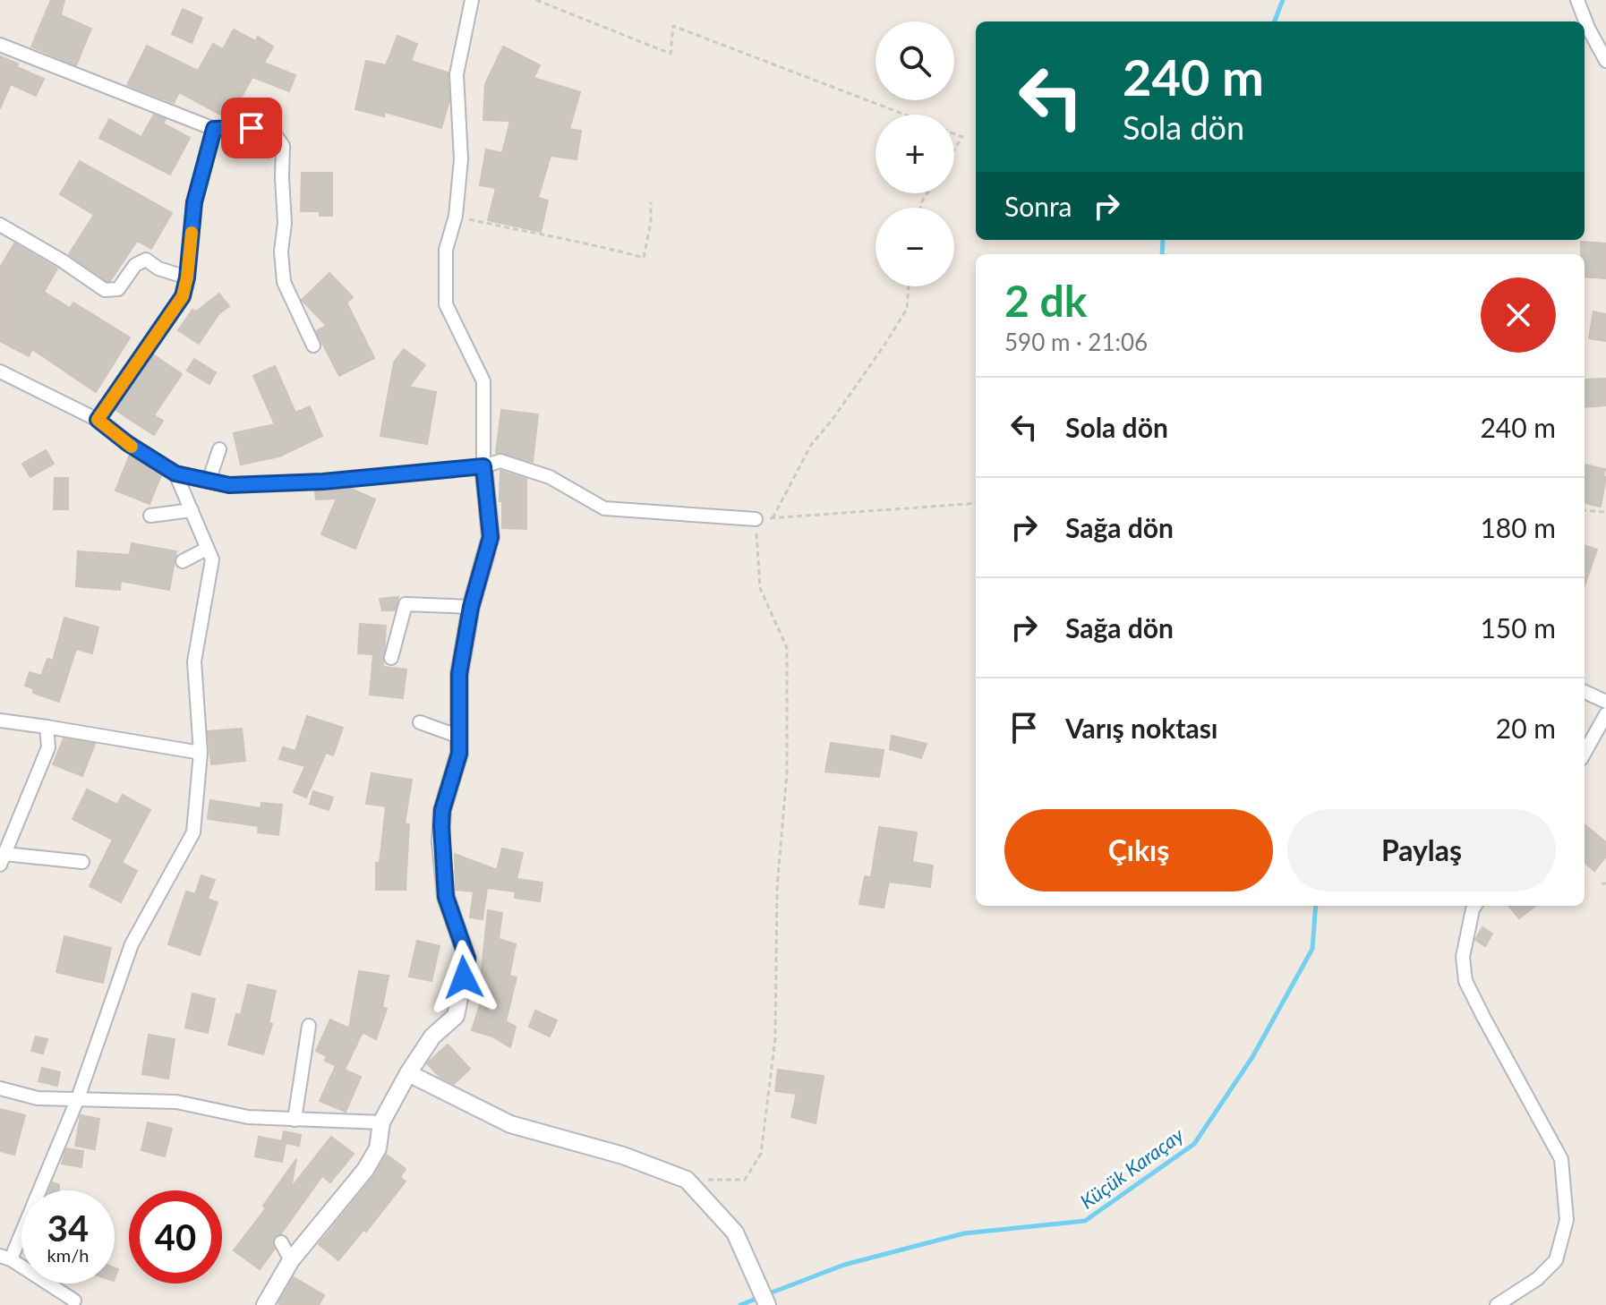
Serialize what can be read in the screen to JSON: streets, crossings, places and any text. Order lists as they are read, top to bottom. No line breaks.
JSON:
{"water":["Küçük Karaçay"],"page":{"map_buttons":["+","−"],"turn":["240 m","Sola dön"],"then":"Sonra","heading":["2 dk","590 m · 21:06"],"list":[{"name":"Sola dön","value":"240 m"},{"name":"Sağa dön","value":"180 m"},{"name":"Sağa dön","value":"150 m"},{"name":"Varış noktası","value":"20 m"}],"buttons":["Çıkış","Paylaş"],"speed":"34 km/h","limit":"40"}}
